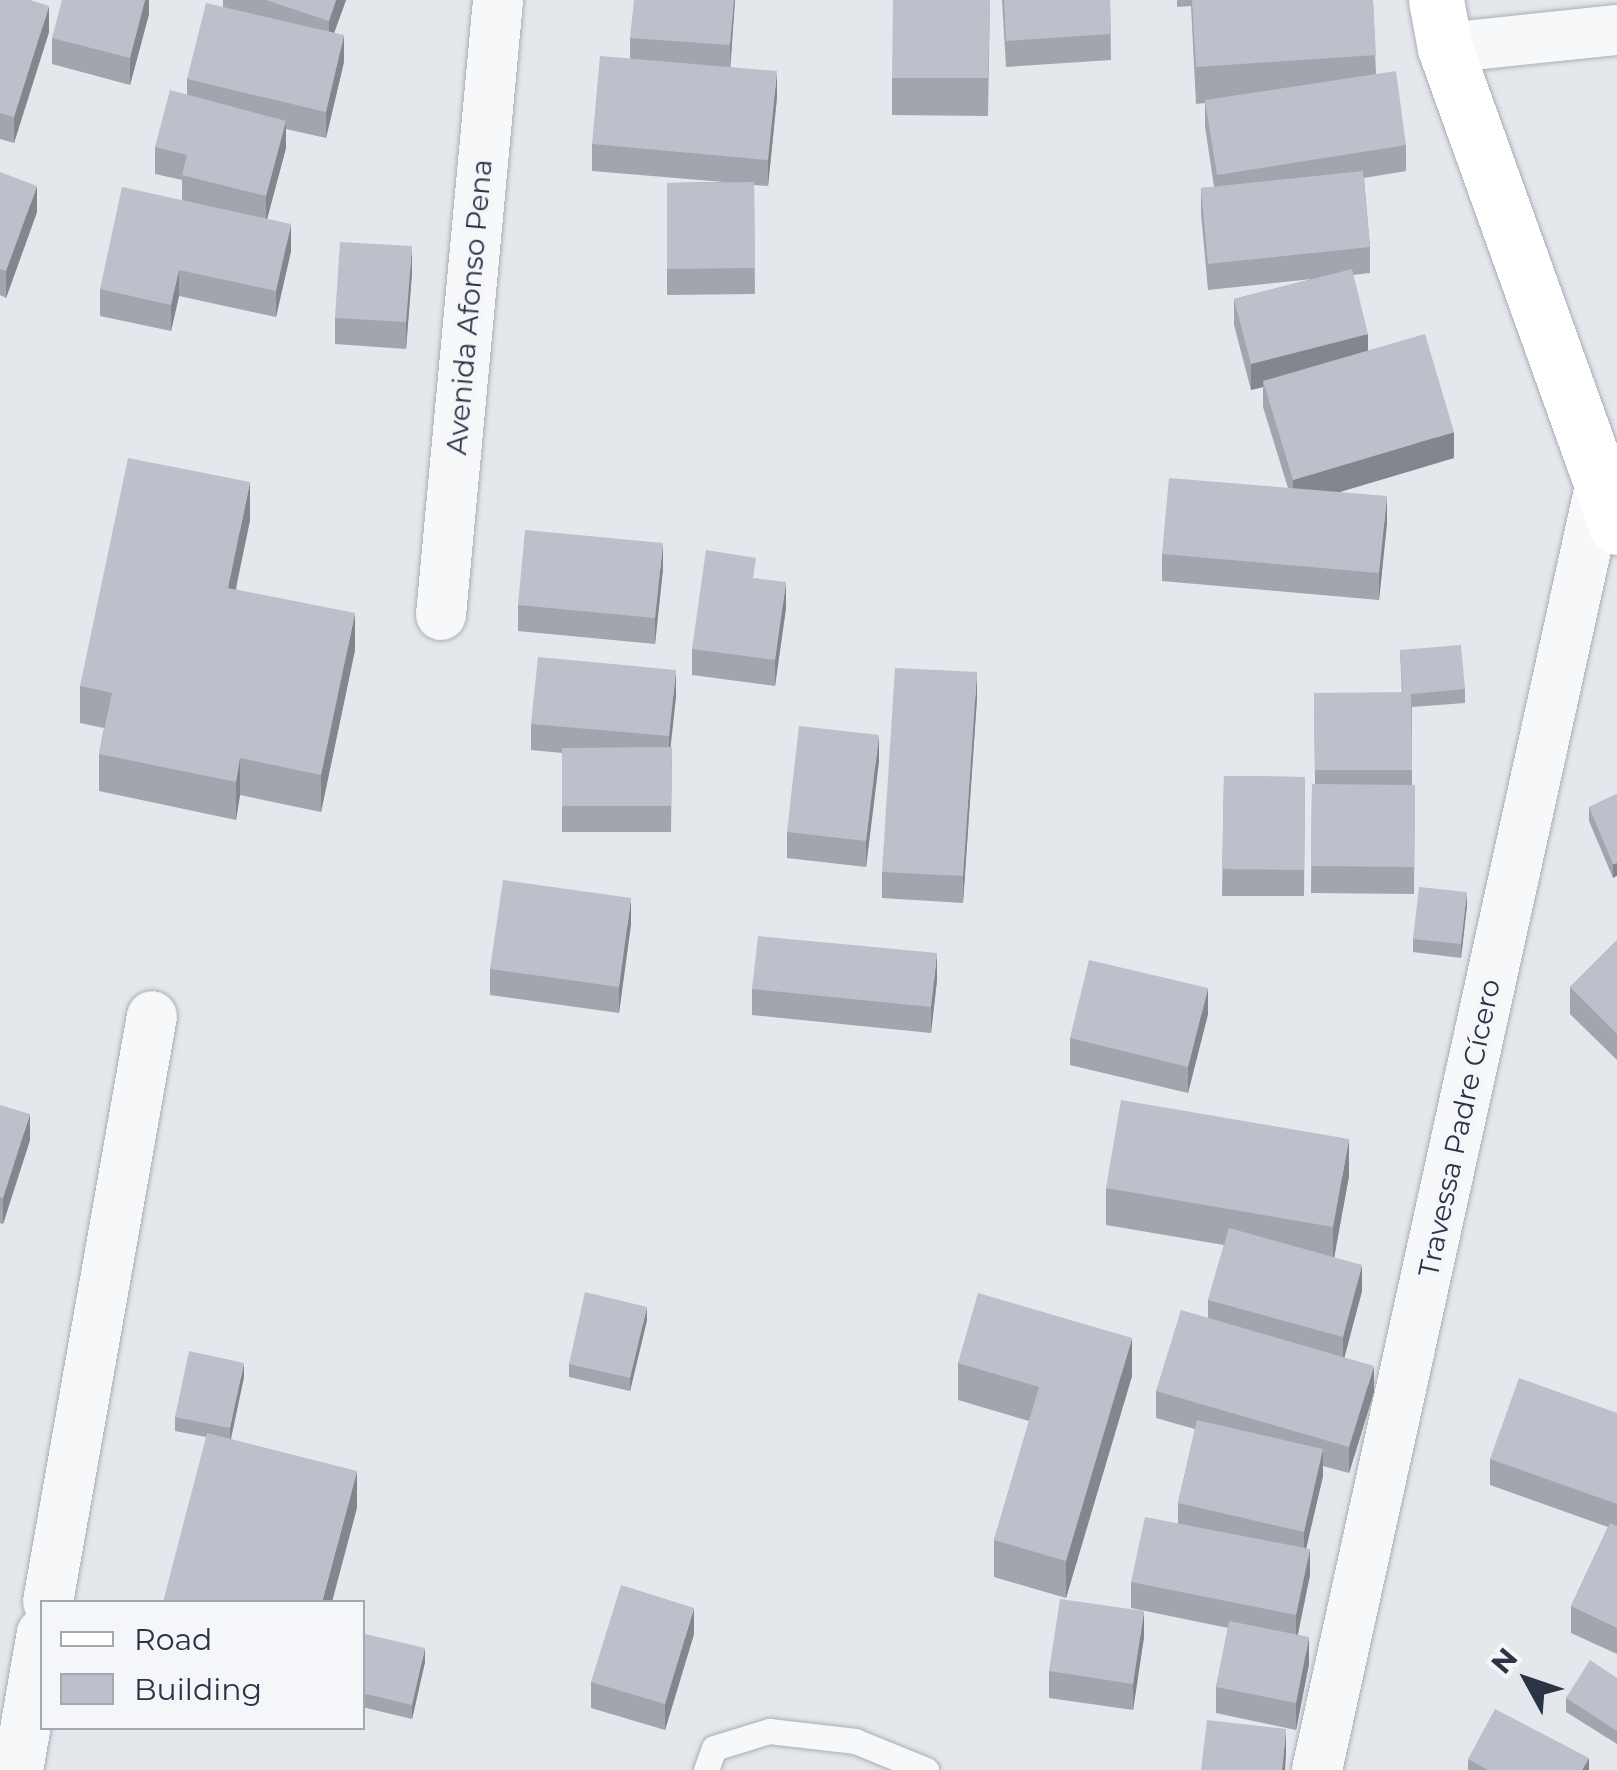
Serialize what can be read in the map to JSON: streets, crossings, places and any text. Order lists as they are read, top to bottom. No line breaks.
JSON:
{"streets":{"street":["Avenida Afonso Pena","Travessa Padre Cícero"]},"legend":["Road","Building"],"north":"top left"}
